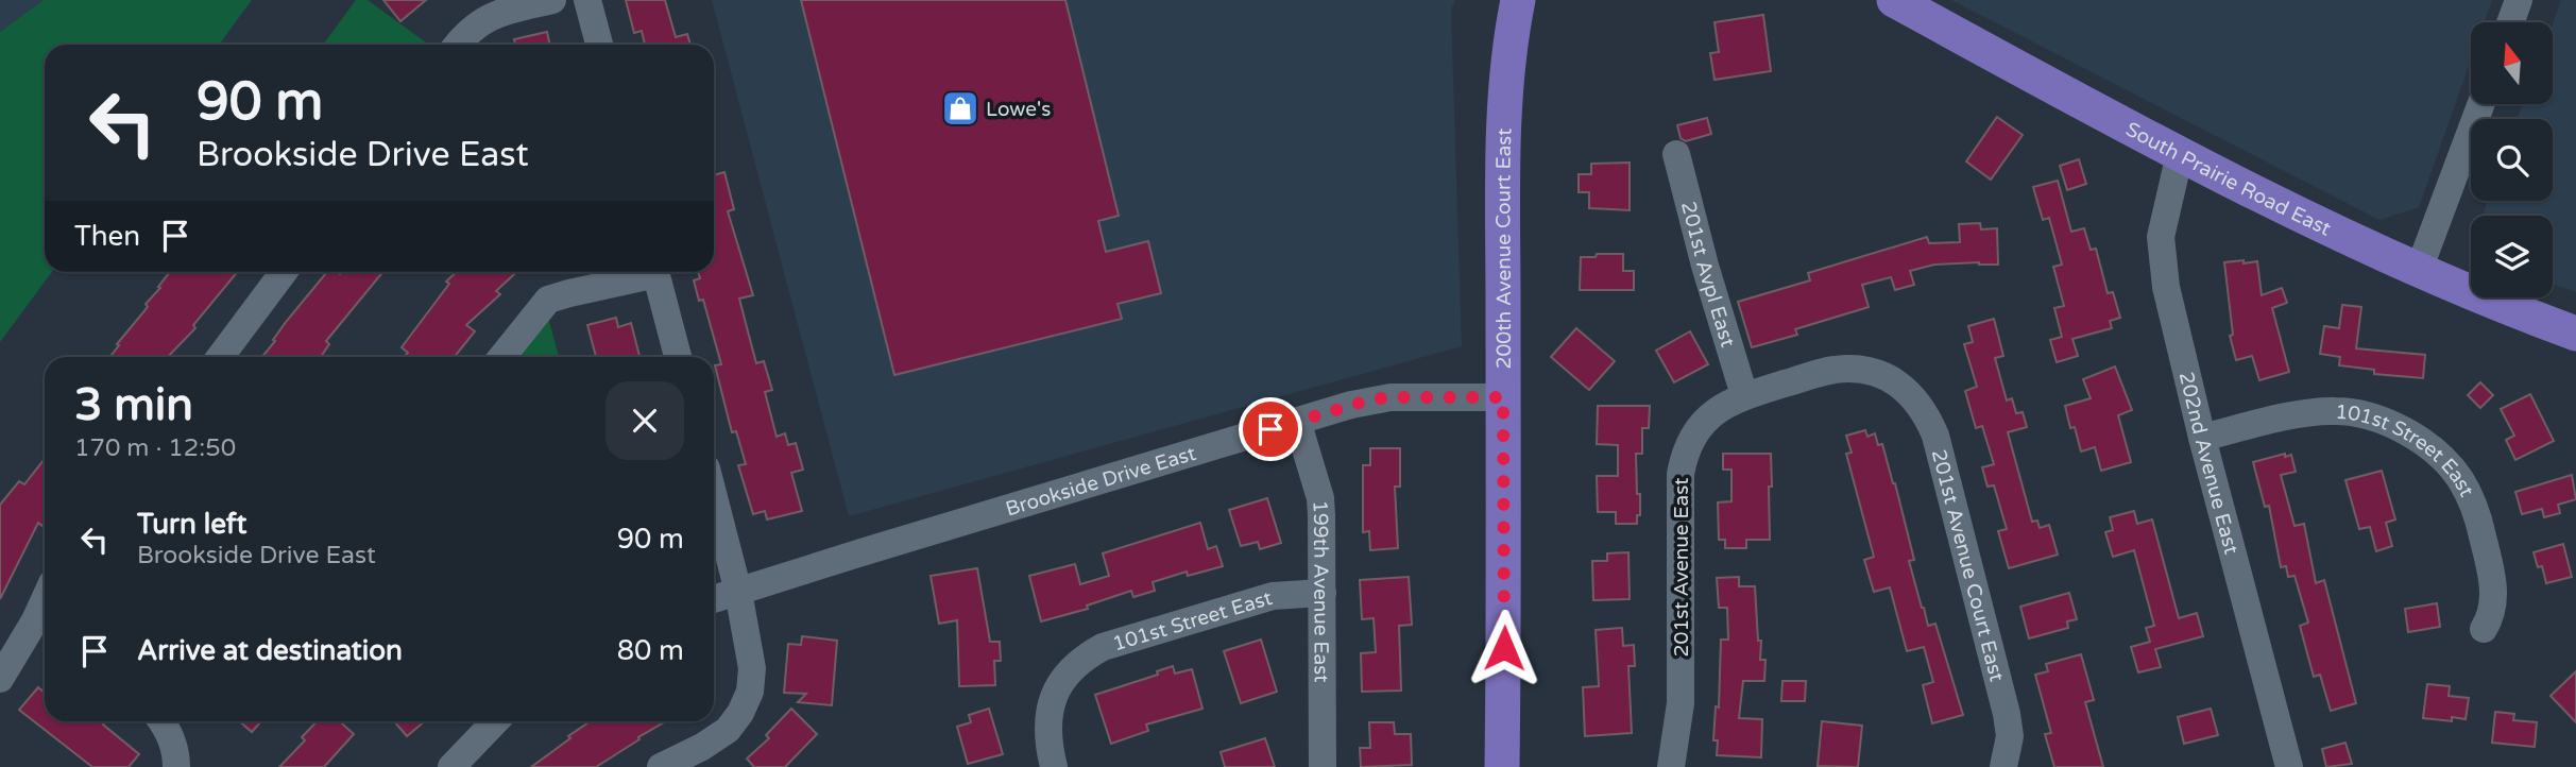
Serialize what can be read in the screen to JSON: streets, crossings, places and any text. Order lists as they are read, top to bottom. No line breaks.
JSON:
{"streets":{"main road":["South Prairie Road East","200th Avenue Court East"],"street":["201st Avpl East","101st Street East","202nd Avenue East","Brookside Drive East","201st Avenue Court East","201st Avenue East","199th Avenue East"]},"crossings":[["South Prairie Road East","202nd Avenue East"],["200th Avenue Court East","Brookside Drive East"],["201st Avpl East","201st Avenue Court East"],["201st Avpl East","201st Avenue East"],["101st Street East","202nd Avenue East"],["101st Street East","199th Avenue East"],["Brookside Drive East","199th Avenue East"],["201st Avenue Court East","201st Avenue East"]],"places":{"shop":["Lowe's"]},"north":"top","page":{"turn":["90 m","Brookside Drive East"],"then":"Then","heading":["3 min","170 m · 12:50"],"list":[{"name":"Turn left","note":"Brookside Drive East","value":"90 m"},{"name":"Arrive at destination","value":"80 m"}]}}
